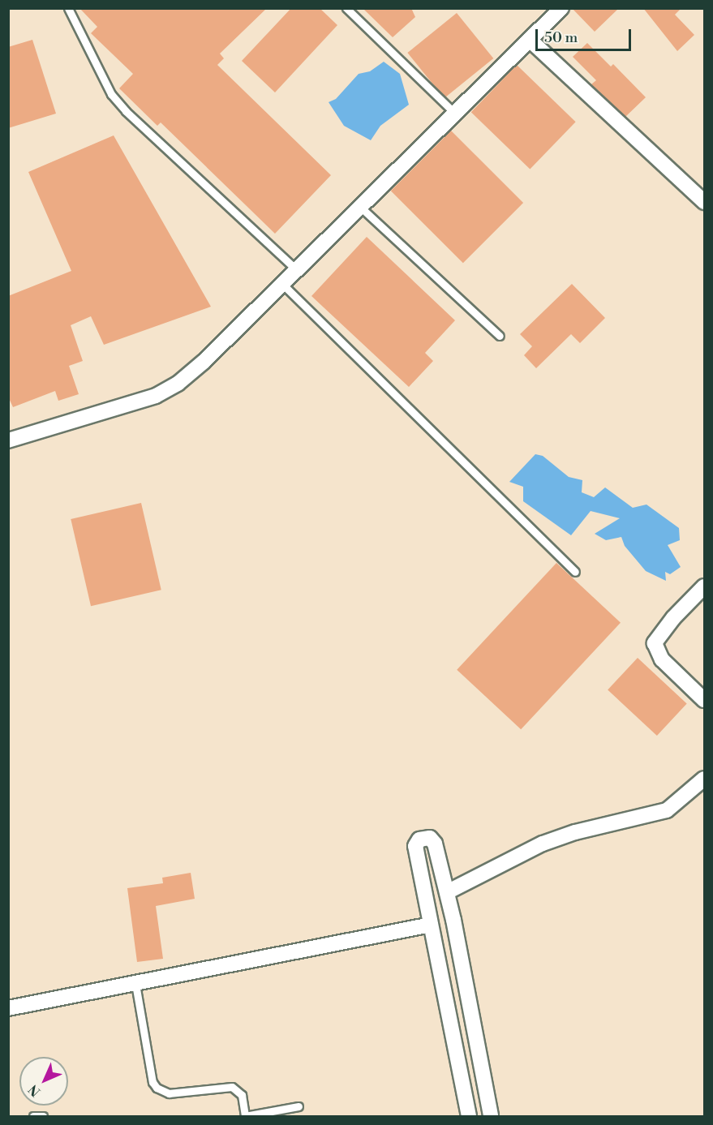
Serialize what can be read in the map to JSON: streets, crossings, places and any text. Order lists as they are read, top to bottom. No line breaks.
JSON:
{"scale_bar":"50 m","north":"bottom left"}
